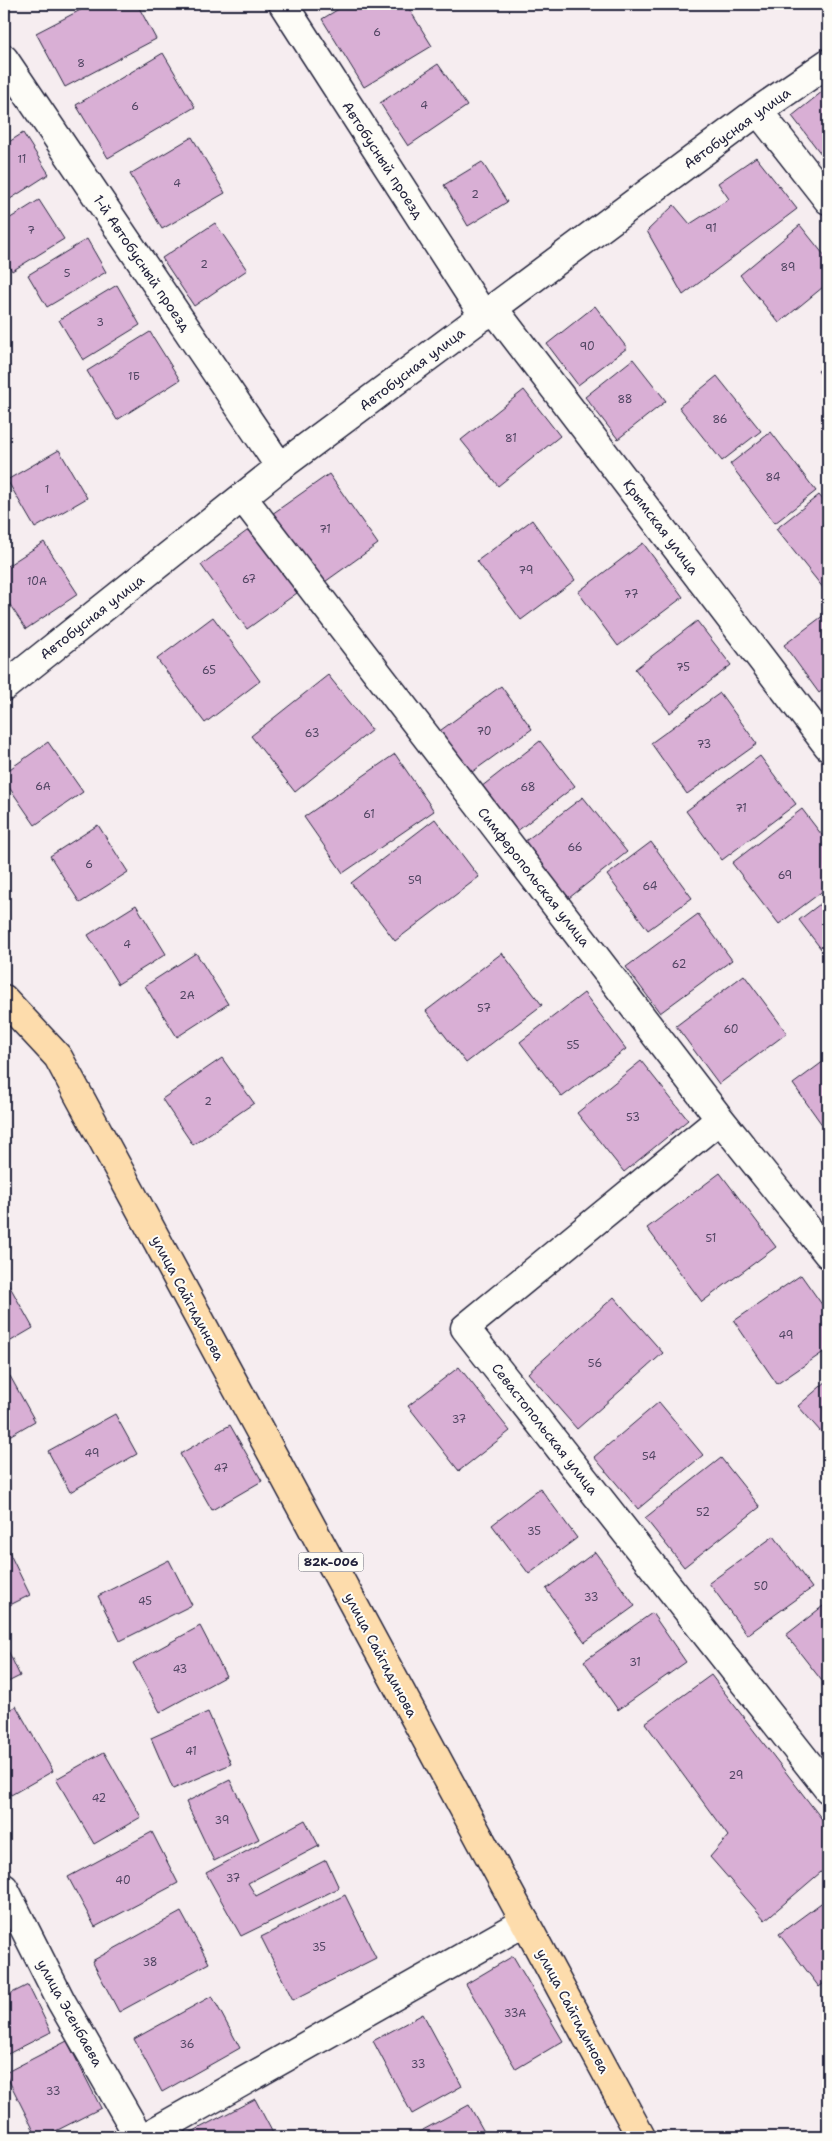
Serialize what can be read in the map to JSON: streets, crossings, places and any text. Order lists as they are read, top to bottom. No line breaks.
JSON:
{"streets":{"main road":["улица Сайгидинова","82К-006"],"street":["Автобусная улица","Автобусный проезд","1-й Автобусный проезд","Крымская улица","Симферопольская улица","Севастопольская улица","улица Эсенбаева"]},"crossings":[["Автобусная улица","Автобусный проезд"],["Автобусная улица","1-й Автобусный проезд"],["Автобусная улица","Крымская улица"],["Автобусная улица","Симферопольская улица"],["Автобусный проезд","Крымская улица"],["Симферопольская улица","Севастопольская улица"]],"house_numbers":["6","8","4","6","11","4","2","91","7","2","89","5","3","90","1Б","88","86","81","84","1","71","79","67","10А","77","75","65","70","63","73","6А","68","71","61","66","6","69","59","64","4","62","2А","57","60","55","2","53","51","49","56","37","49","54","47","52","35","50","33","45","31","43","41","29","42","39","37","40","35","38","33А","36","33","33"]}
